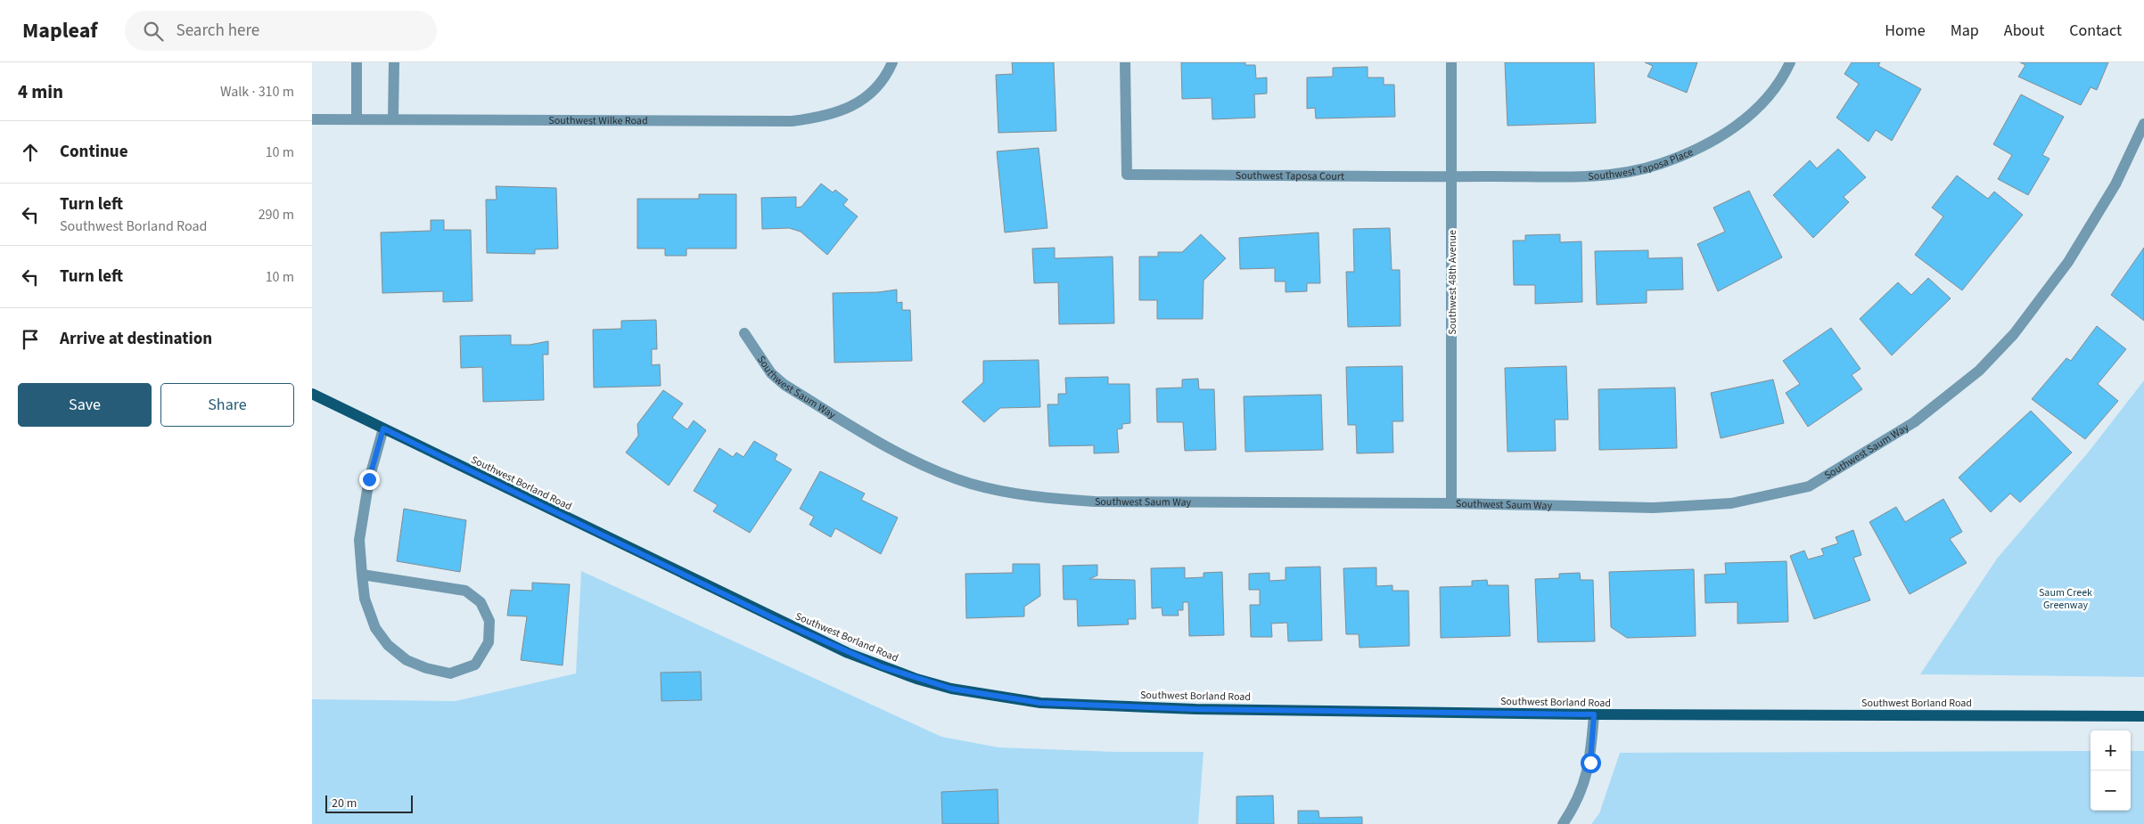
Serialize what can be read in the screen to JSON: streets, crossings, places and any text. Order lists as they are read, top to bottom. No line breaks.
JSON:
{"streets":{"main road":["Southwest Borland Road"],"street":["Southwest Wilke Road","Southwest Taposa Place","Southwest Taposa Court","Southwest 48th Avenue","Southwest Saum Way"]},"crossings":[["Southwest Taposa Place","Southwest Taposa Court"],["Southwest Taposa Place","Southwest 48th Avenue"],["Southwest Taposa Court","Southwest 48th Avenue"],["Southwest 48th Avenue","Southwest Saum Way"]],"parks":["Saum Creek Greenway"],"scale_bar":"20 m","page":{"header":"Mapleaf","search":"Search here","nav":["Home","Map","About","Contact"],"heading":["4 min","Walk · 310 m"],"list":[["Continue","10 m"],["Turn left","Southwest Borland Road","290 m"],["Turn left","10 m"],"Arrive at destination"],"buttons":["Save","Share"],"map_buttons":["+","−"],"scale":"20 m"}}
